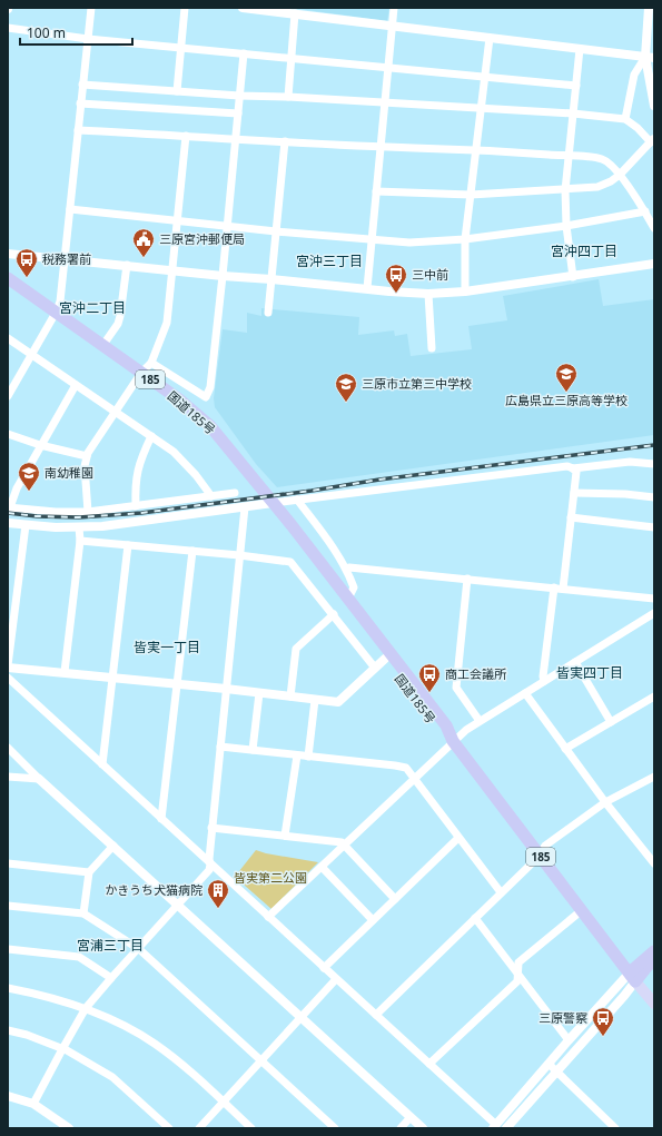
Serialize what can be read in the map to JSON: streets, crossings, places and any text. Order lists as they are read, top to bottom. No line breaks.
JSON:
{"streets":{"highway":["185","国道185号"]},"districts":["宮沖四丁目","宮沖三丁目","宮沖二丁目","皆実一丁目","皆実四丁目","宮浦三丁目"],"parks":["皆実第二公園"],"places":{"public building":["三原宮沖郵便局"],"bus stop":["税務署前","三中前","商工会議所","三原警察"],"school or university":["広島県立三原高等学校","三原市立第三中学校","南幼稚園"],"building":["かきうち犬猫病院"]},"scale_bar":"100 m"}
